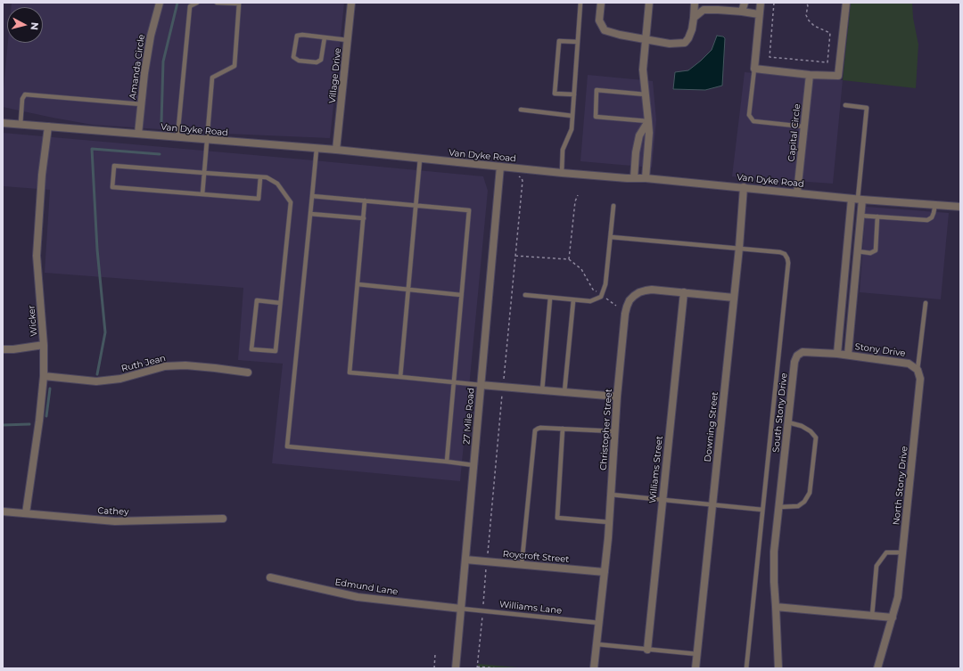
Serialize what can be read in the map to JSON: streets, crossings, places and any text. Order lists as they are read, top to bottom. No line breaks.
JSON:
{"streets":{"street":["Amanda Circle","Village Drive","Van Dyke Road","Capital Circle","Wicker","Stony Drive","Ruth Jean","South Stony Drive","27 Mile Road","Downing Street","Christopher Street","Williams Street","North Stony Drive","Cathey","Roycroft Street","Edmund Lane"],"lane":["Williams Lane"]},"crossings":[["Amanda Circle","Van Dyke Road"],["Village Drive","Van Dyke Road"],["Van Dyke Road","Capital Circle"],["Van Dyke Road","Wicker"],["Van Dyke Road","27 Mile Road"],["Van Dyke Road","Downing Street"],["Wicker","Ruth Jean"],["Wicker","Cathey"],["Stony Drive","South Stony Drive"],["Stony Drive","North Stony Drive"],["27 Mile Road","Roycroft Street"],["27 Mile Road","Edmund Lane"],["27 Mile Road","Williams Lane"],["Downing Street","Christopher Street"],["Christopher Street","Williams Street"],["Christopher Street","Roycroft Street"],["Christopher Street","Williams Lane"],["Edmund Lane","Williams Lane"]],"north":"right"}
